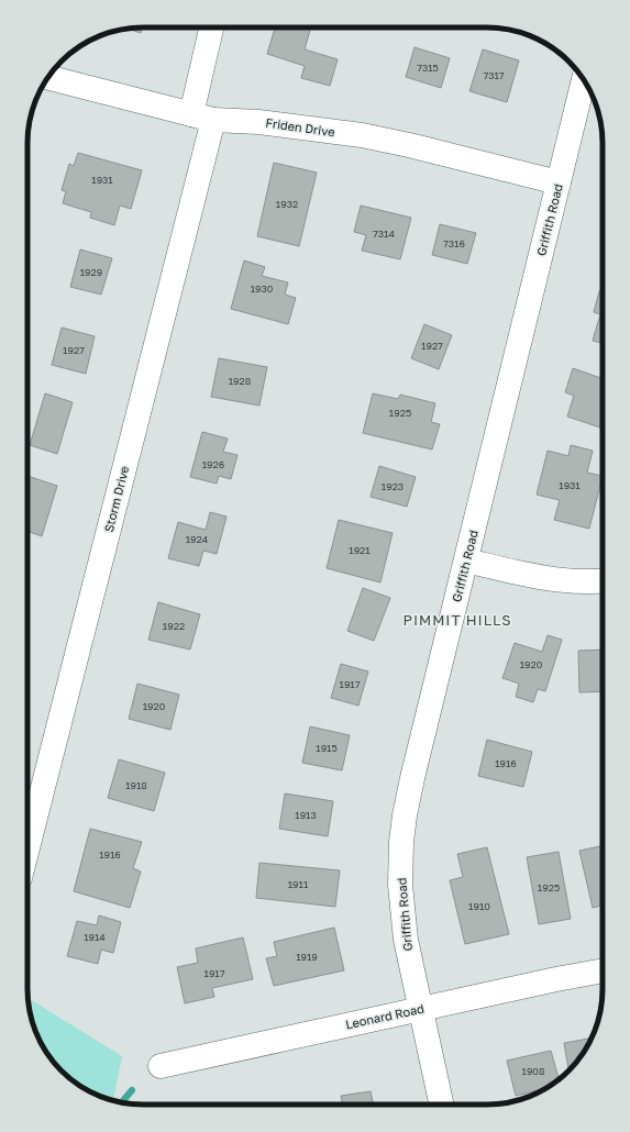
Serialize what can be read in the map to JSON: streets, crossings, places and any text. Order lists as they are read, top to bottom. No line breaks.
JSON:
{"streets":{"street":["Friden Drive","Griffith Road","Storm Drive","Leonard Road"]},"crossings":[["Friden Drive","Griffith Road"],["Friden Drive","Storm Drive"],["Griffith Road","Leonard Road"]],"districts":["PIMMIT HILLS"],"house_numbers":["7315","7317","1931","1932","7314","7316","1929","1930","1927","1927","1928","1925","1926","1931","1923","1924","1921","1922","1920","1917","1920","1915","1916","1918","1913","1916","1911","1925","1910","1914","1919","1917","1908"]}
